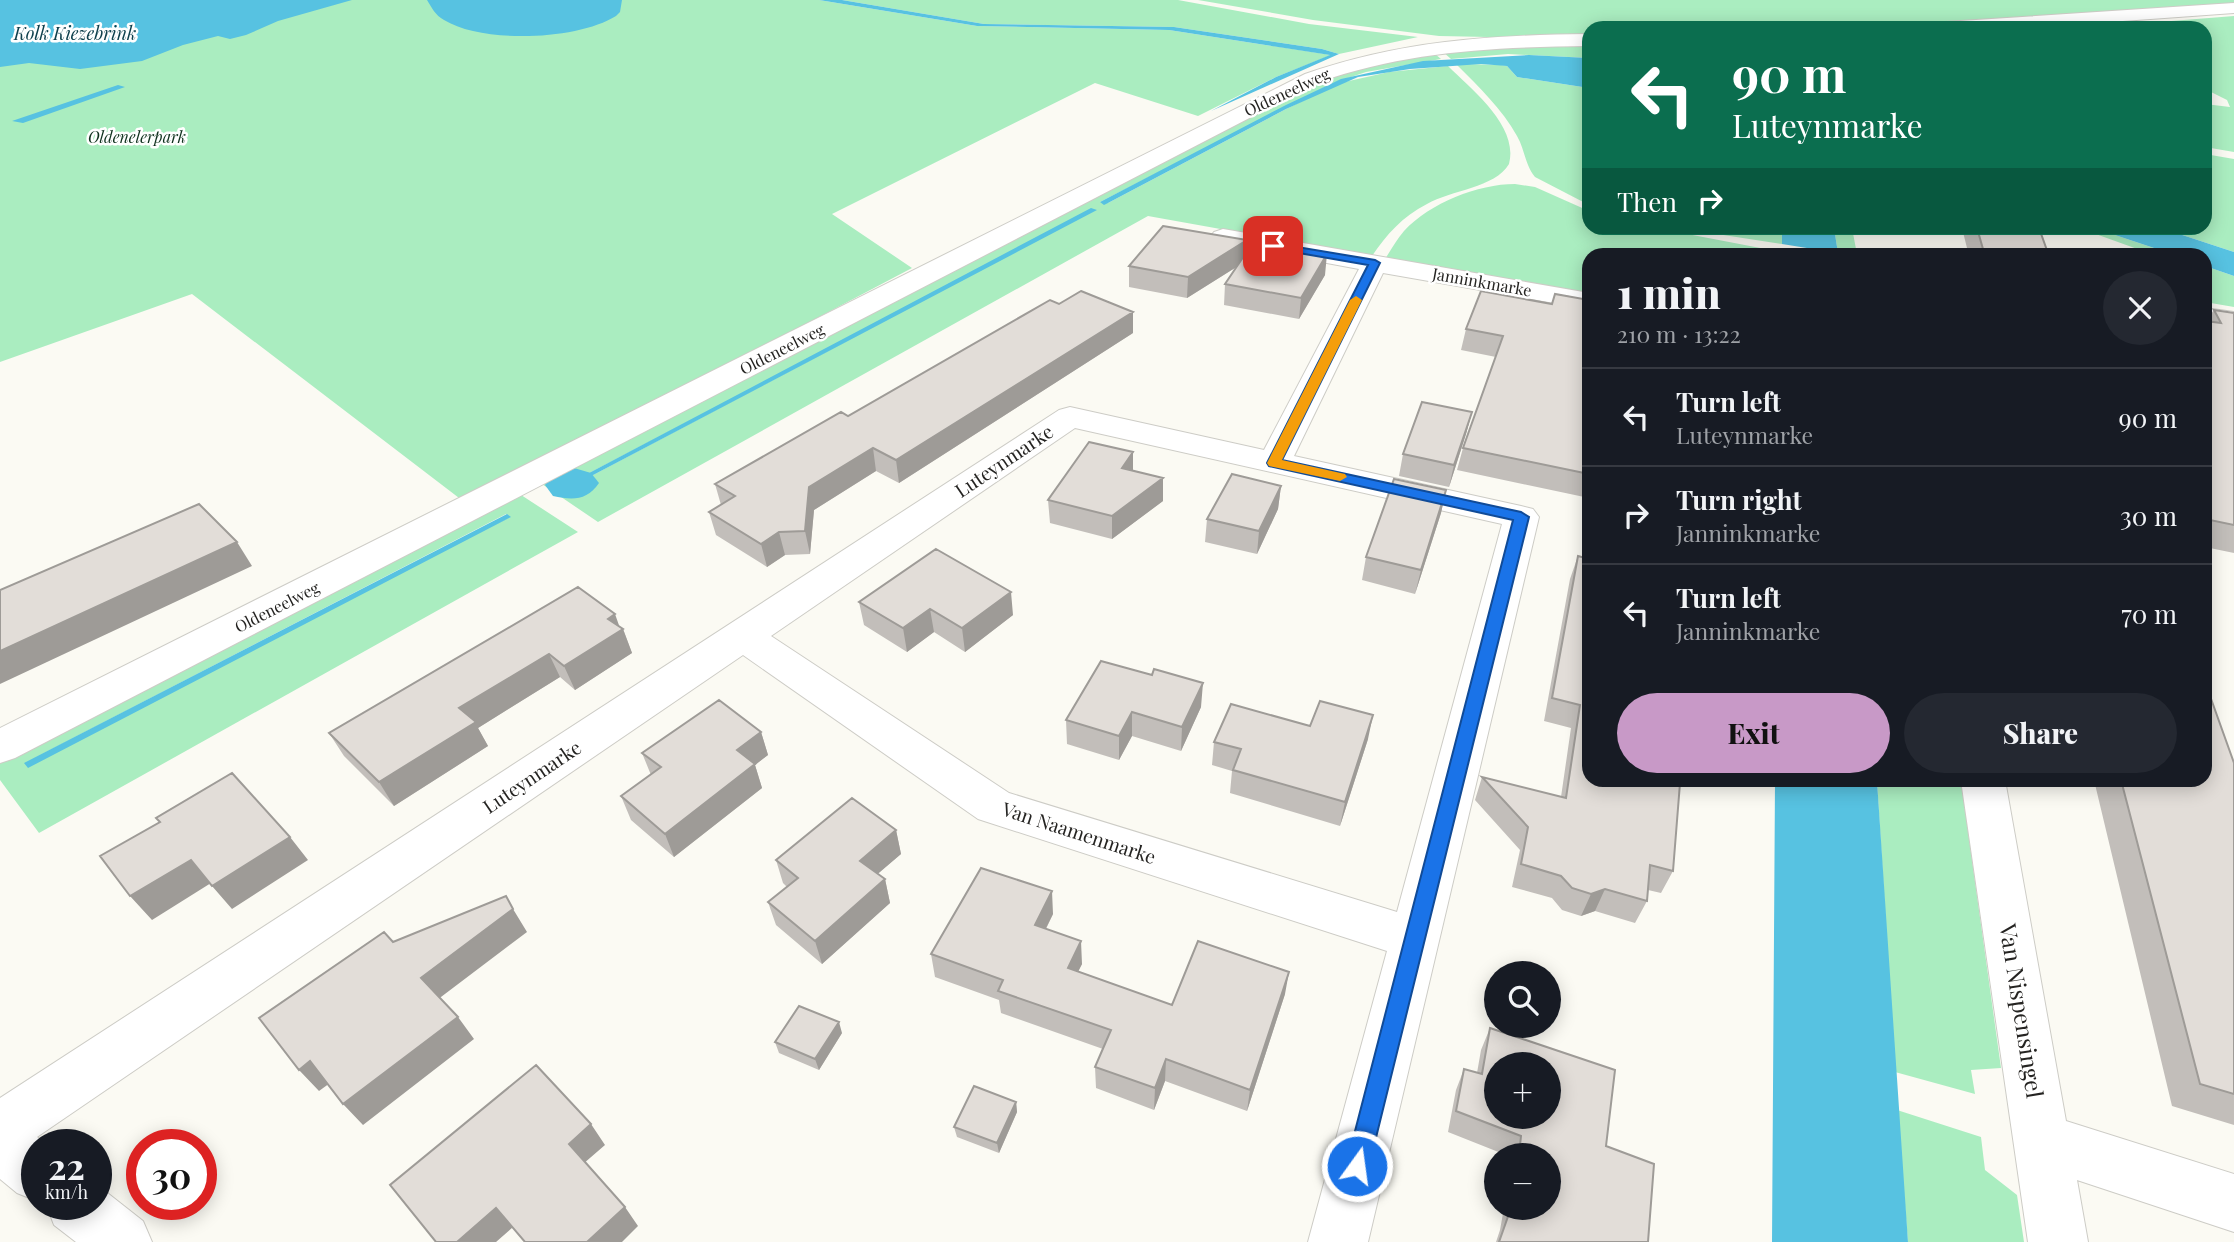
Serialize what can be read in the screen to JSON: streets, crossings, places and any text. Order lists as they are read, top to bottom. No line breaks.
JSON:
{"streets":{"street":["Oldeneelweg","Janninkmarke","Luteynmarke","Van Naamenmarke","Van Nispensingel"]},"crossings":[["Luteynmarke","Van Naamenmarke"]],"water":["Kolk Kiezebrink"],"parks":["Oldenelerpark"],"page":{"turn":["90 m","Luteynmarke"],"then":"Then","heading":["1 min","210 m · 13:22"],"list":[{"name":"Turn left","note":"Luteynmarke","value":"90 m"},{"name":"Turn right","note":"Janninkmarke","value":"30 m"},{"name":"Turn left","note":"Janninkmarke","value":"70 m"}],"buttons":["Exit","Share"],"map_buttons":["+","−"],"speed":"22 km/h","limit":"30"}}
